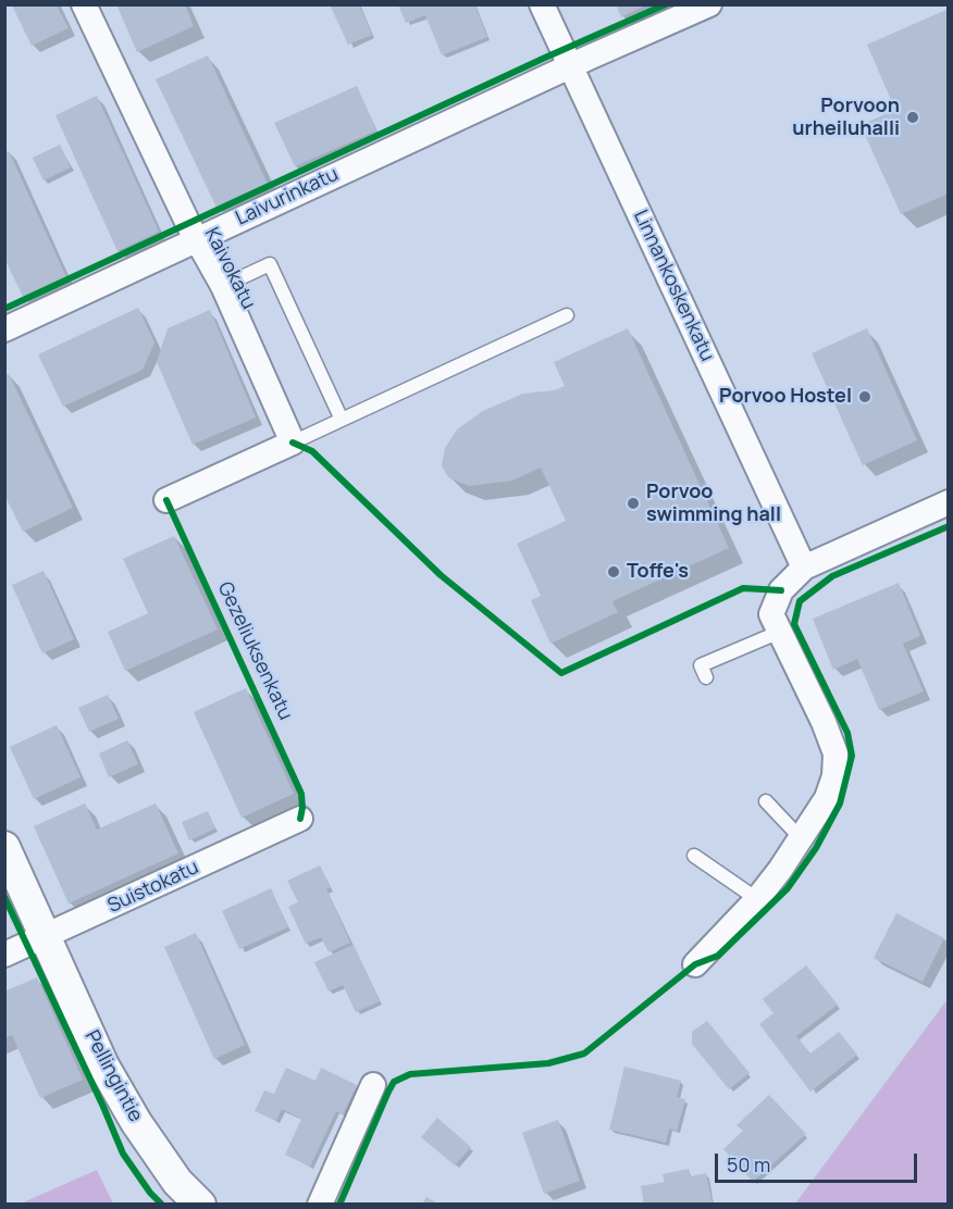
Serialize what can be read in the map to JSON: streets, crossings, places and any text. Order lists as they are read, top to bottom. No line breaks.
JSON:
{"streets":{"street":["Laivurinkatu","Kaivokatu","Linnankoskenkatu","Suistokatu","Pellingintie"],"cycle path":["Gezeliuksenkatu"]},"crossings":[["Laivurinkatu","Kaivokatu"],["Laivurinkatu","Linnankoskenkatu"],["Suistokatu","Pellingintie"]],"places":["Porvoon urheiluhalli","Porvoo Hostel","Porvoo swimming hall","Toffe's"],"scale_bar":"50 m"}
